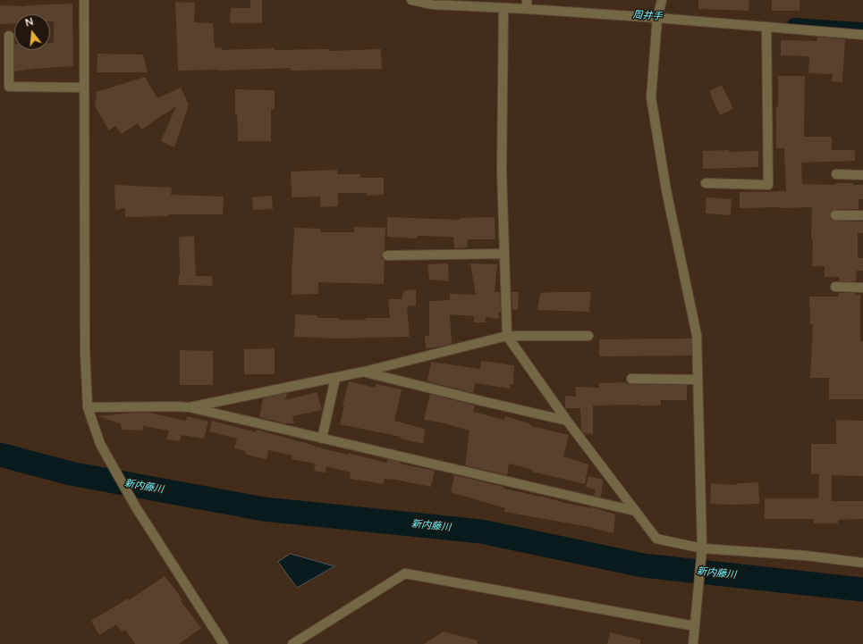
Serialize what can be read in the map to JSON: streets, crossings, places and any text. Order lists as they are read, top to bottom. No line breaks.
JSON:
{"water":["周井手","新内藤川"],"north":"top"}
